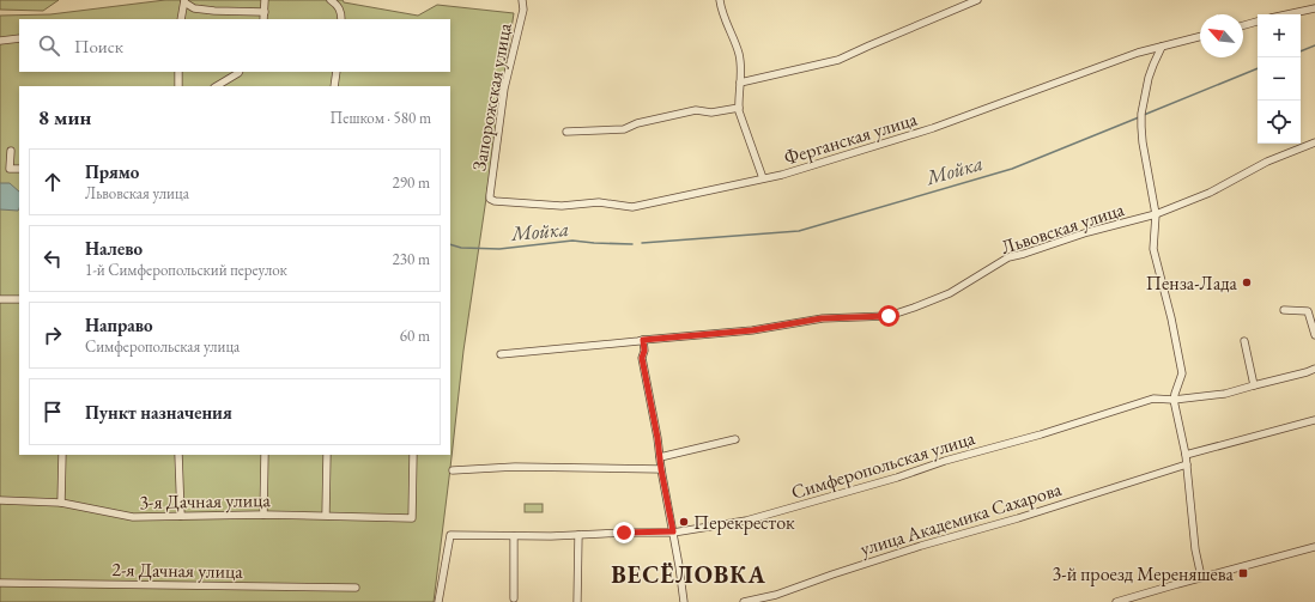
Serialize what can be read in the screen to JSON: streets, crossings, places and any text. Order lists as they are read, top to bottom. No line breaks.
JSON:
{"streets":{"street":["Запорожская улица","Ферганская улица","Львовская улица","Симферопольская улица","3-я Дачная улица","улица Академика Сахарова","2-я Дачная улица"]},"crossings":[["Запорожская улица","Ферганская улица"]],"districts":["ВЕСЁЛОВКА"],"water":["Мойка"],"places":{"other":["Пенза-Лада","Перекресток"],"transit":["3-й проезд Мереняшева"]},"north":"top left","page":{"map_buttons":["+","−"],"search":"Поиск","heading":["8 мин","Пешком · 580 m"],"list":[["Прямо","Львовская улица","290 m"],["Налево","1-й Симферопольский переулок","230 m"],["Направо","Симферопольская улица","60 m"],"Пункт назначения"]}}
